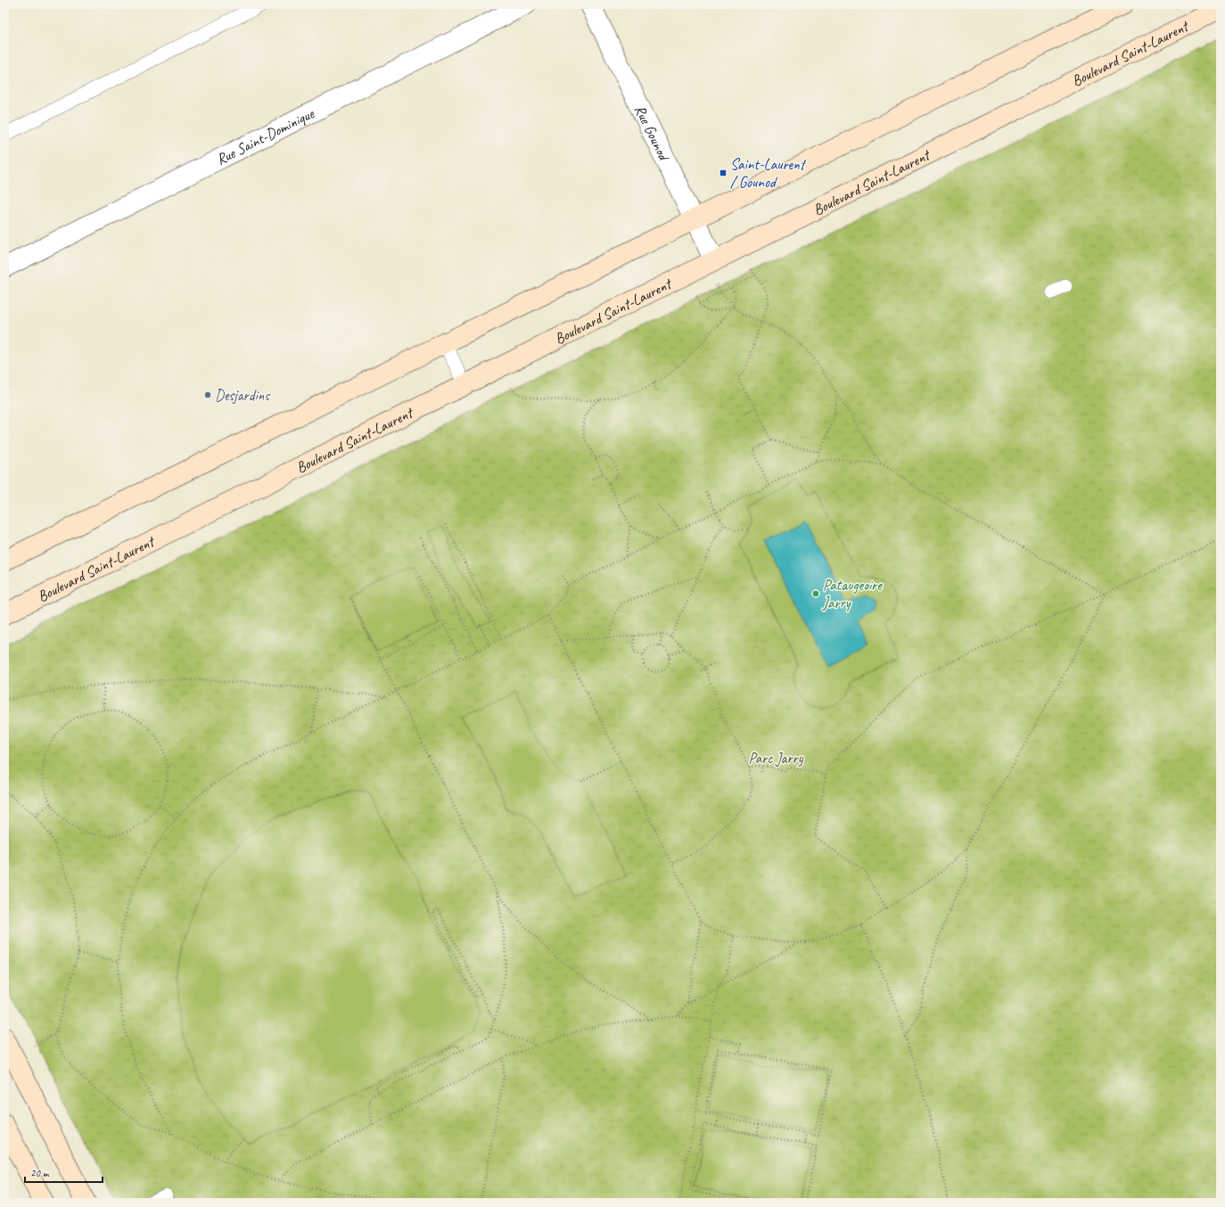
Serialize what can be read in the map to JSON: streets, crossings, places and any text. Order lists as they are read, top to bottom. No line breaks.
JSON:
{"streets":{"main road":["Boulevard Saint-Laurent"],"street":["Rue Gounod","Rue Saint-Dominique"]},"crossings":[["Boulevard Saint-Laurent","Rue Gounod"]],"parks":["Parc Jarry"],"places":{"transit":["Saint-Laurent / Gounod"],"other":["Desjardins","Pataugeoire Jarry"]},"scale_bar":"20 m"}
